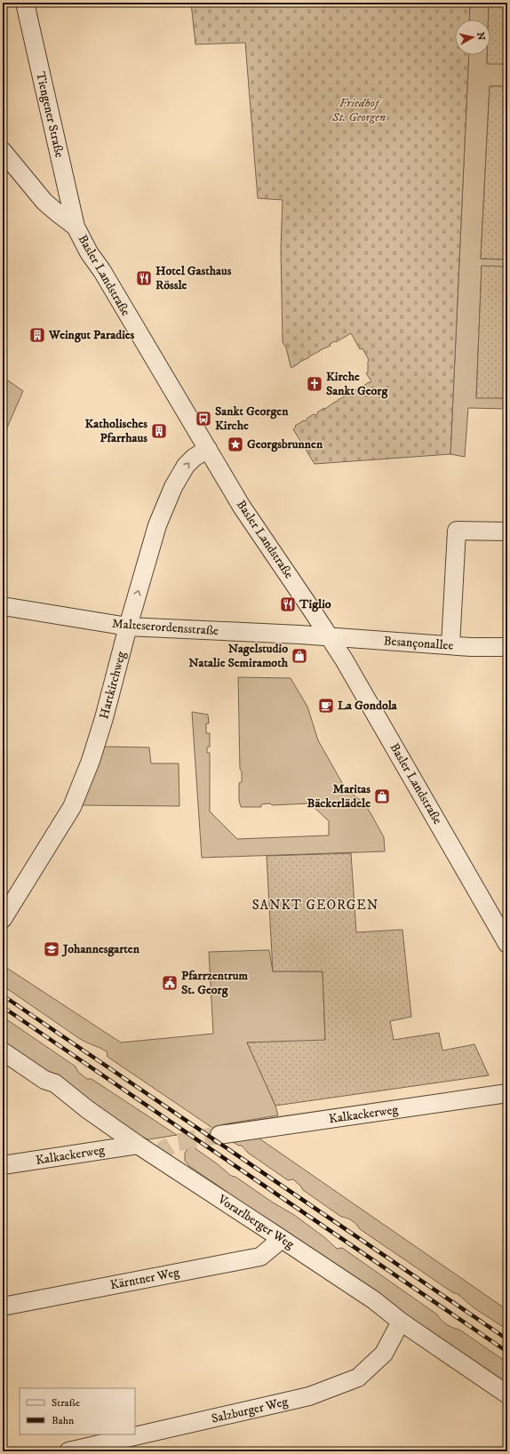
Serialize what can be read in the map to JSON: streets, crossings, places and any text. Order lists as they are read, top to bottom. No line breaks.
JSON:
{"streets":{"street":["Tiengener Straße","Basler Landstraße","Malteserordensstraße","Besançonallee","Hartkirchweg","Kalkackerweg","Vorarlberger Weg","Kärntner Weg","Salzburger Weg"]},"crossings":[["Tiengener Straße","Basler Landstraße"],["Basler Landstraße","Malteserordensstraße"],["Basler Landstraße","Besançonallee"],["Basler Landstraße","Hartkirchweg"],["Malteserordensstraße","Besançonallee"],["Malteserordensstraße","Hartkirchweg"],["Kalkackerweg","Vorarlberger Weg"],["Vorarlberger Weg","Kärntner Weg"],["Vorarlberger Weg","Salzburger Weg"]],"one_way":["Hartkirchweg"],"districts":["SANKT GEORGEN"],"parks":["Friedhof St. Georgen"],"places":{"restaurant":["Hotel Gasthaus Rössle","Tiglio"],"building":["Weingut Paradies","Katholisches Pfarrhaus"],"church":["Kirche Sankt Georg"],"bus stop":["Sankt Georgen Kirche"],"place":["Georgsbrunnen"],"shop":["Nagelstudio Natalie Semiramoth","Maritas Bäckerlädele"],"cafe":["La Gondola"],"school or university":["Johannesgarten"],"public building":["Pfarrzentrum St. Georg"]},"legend":["Straße","Bahn"],"north":"right"}
